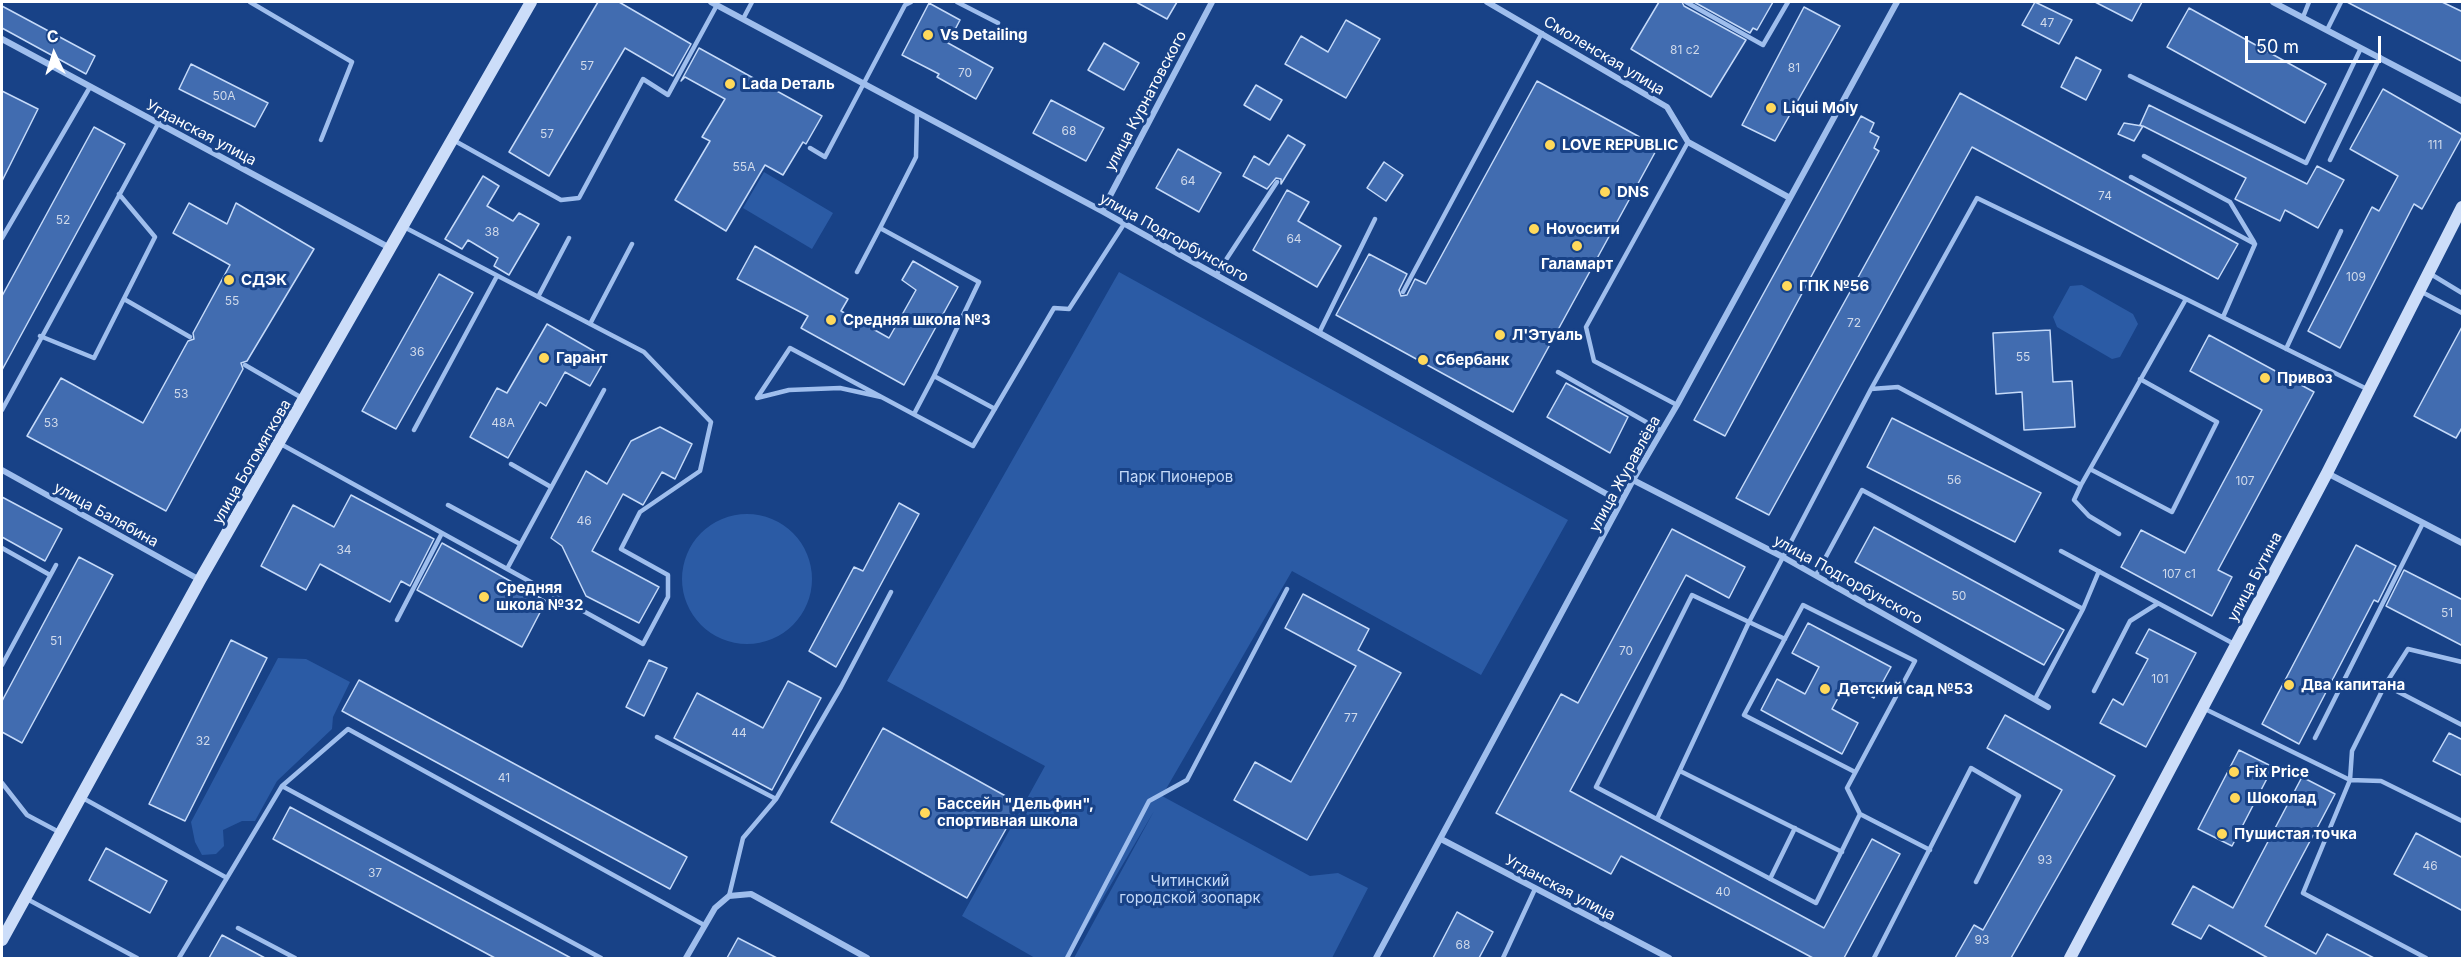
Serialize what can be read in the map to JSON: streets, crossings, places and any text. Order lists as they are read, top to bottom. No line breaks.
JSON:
{"streets":{"main road":["улица Богомягкова","улица Бутина"],"street":["Смоленская улица","улица Курнатовского","Угданская улица","улица Подгорбунского","улица Журавлёва","улица Балябина"]},"crossings":[["улица Курнатовского","улица Подгорбунского"],["Угданская улица","улица Богомягкова"],["Угданская улица","улица Журавлёва"],["улица Подгорбунского","улица Журавлёва"],["улица Богомягкова","улица Балябина"]],"parks":["Парк Пионеров","Читинский городской зоопарк"],"places":["Vs Detailing","Lada Dеталь","Liqui Moly","LOVE REPUBLIC","DNS","Ноvосити","Галамарт","СДЭК","ГПК №56","Средняя школа №3","Л'Этуаль","Гарант","Сбербанк","Привоз","Средняя школа №32","Два капитана","Детский сад №53","Fix Price","Шоколад","Бассейн \"Дельфин\", спортивная школа","Пушистая точка"],"house_numbers":["47","81 с2","57","81","70","50А","68","57","111","55А","64","74","52","38","64","109","55","72","36","55","53","53","48А","56","107","46","34","107 с1","50","51","51","70","101","77","44","32","41","93","46","37","40","93","68"],"scale_bar":"50 m","north":"top"}
